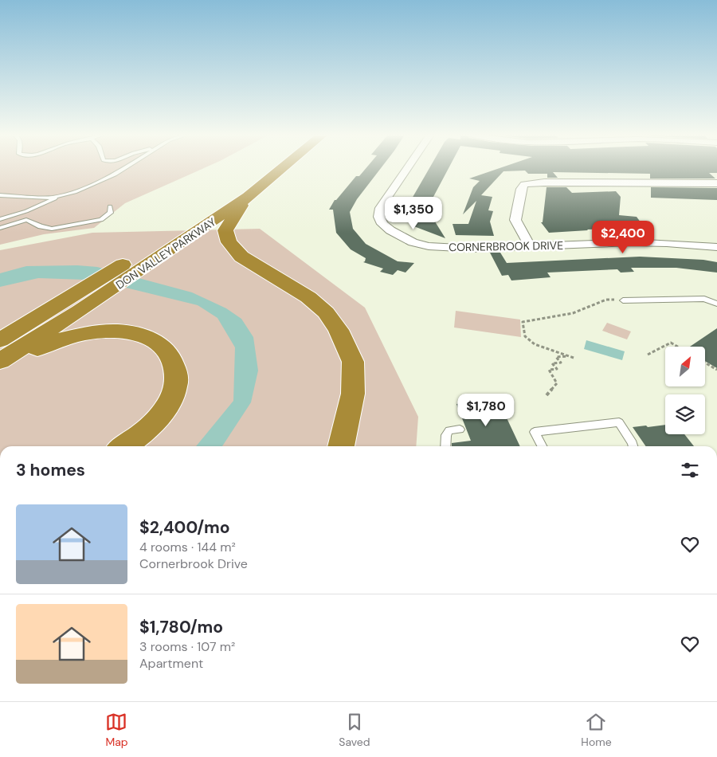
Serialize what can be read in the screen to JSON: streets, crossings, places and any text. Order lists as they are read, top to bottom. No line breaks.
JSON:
{"streets":{"highway":["DON VALLEY PARKWAY"],"street":["CORNERBROOK DRIVE"]},"north":"top right","page":{"price":["$1,350","$2,400","$1,780"],"heading":"3 homes","list":[{"name":"$2,400/mo","note":"4 rooms · 144 m² · Cornerbrook Drive"},{"name":"$1,780/mo","note":"3 rooms · 107 m² · Apartment"}],"tabs":["Map","Saved","Home"]}}
